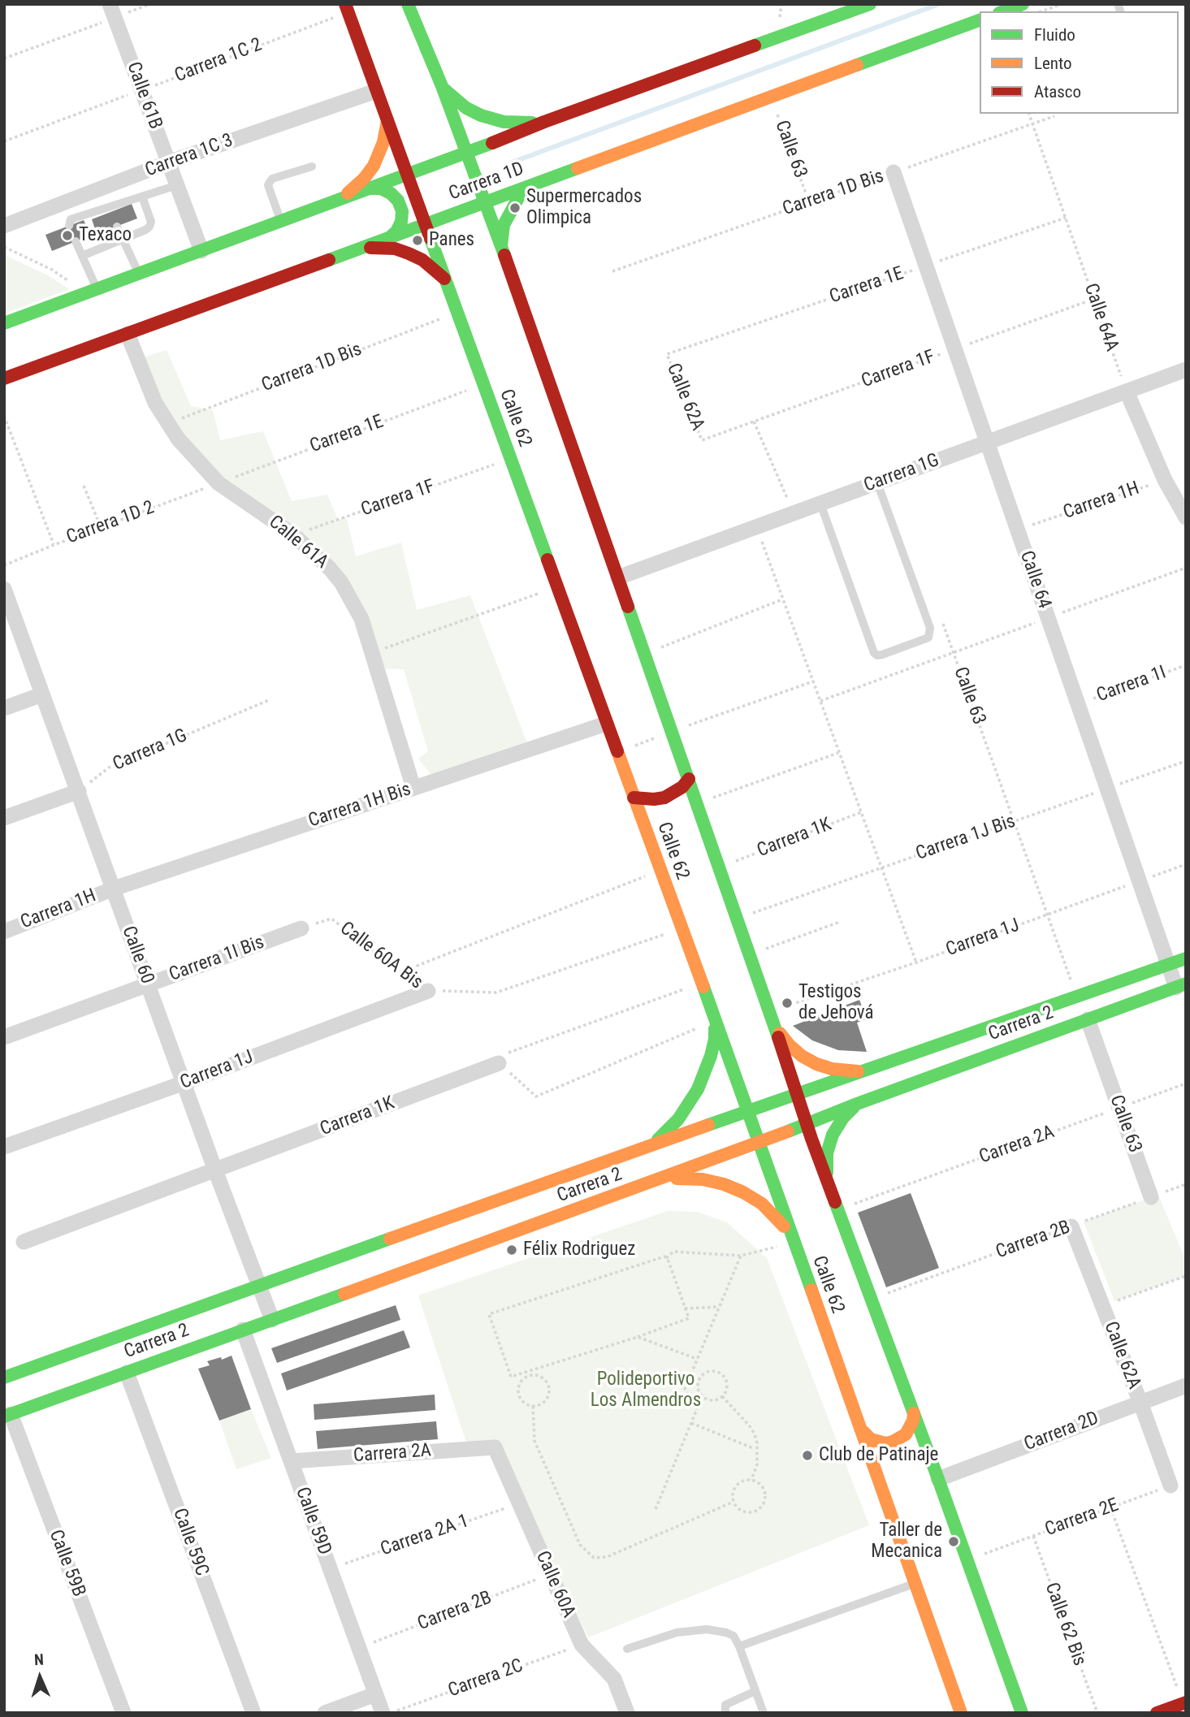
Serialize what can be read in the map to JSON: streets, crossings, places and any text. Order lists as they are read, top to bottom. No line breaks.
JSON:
{"streets":{"street":["Calle 61B","Calle 63","Carrera 1C 3","Carrera 1D","Calle 62A","Calle 62","Carrera 1G","Carrera 1H","Calle 61A","Calle 64","Carrera 1H Bis","Carrera 1K","Carrera 1J","Calle 60","Carrera 1I Bis","Carrera 2","Carrera 2A","Carrera 2D","Calle 59D","Calle 59C","Calle 59B","Calle 60A"],"path":["Carrera 1C 2","Carrera 1D Bis","Carrera 1E","Calle 64A","Carrera 1F","Carrera 1D 2","Carrera 1I","Carrera 1J Bis","Calle 60A Bis","Carrera 2B","Carrera 2E","Carrera 2A 1","Calle 62 Bis","Carrera 2C"]},"crossings":[["Carrera 1C 2","Calle 61B"],["Calle 61B","Carrera 1C 3"],["Calle 61B","Carrera 1D"],["Calle 63","Carrera 1D"],["Calle 63","Carrera 1D Bis"],["Calle 63","Carrera 1J Bis"],["Calle 63","Carrera 1J"],["Calle 63","Carrera 2"],["Calle 63","Carrera 2A"],["Calle 63","Carrera 2B"],["Carrera 1C 3","Calle 62"],["Carrera 1D","Calle 62"],["Carrera 1D","Calle 61A"],["Carrera 1D Bis","Calle 64A"],["Carrera 1D Bis","Calle 62"],["Carrera 1D Bis","Calle 61A"],["Carrera 1D Bis","Calle 64"],["Carrera 1E","Calle 64A"],["Carrera 1E","Calle 62A"],["Carrera 1E","Carrera 1D 2"],["Carrera 1E","Calle 61A"],["Carrera 1E","Calle 64"],["Calle 64A","Carrera 1F"],["Calle 64A","Carrera 1G"],["Carrera 1F","Calle 62A"],["Carrera 1F","Calle 61A"],["Carrera 1F","Calle 64"],["Calle 62A","Carrera 2B"],["Calle 62A","Carrera 2D"],["Calle 62A","Carrera 2E"],["Calle 62","Carrera 1G"],["Calle 62","Carrera 1H Bis"],["Calle 62","Carrera 1J"],["Calle 62","Carrera 2"],["Calle 62","Carrera 2D"],["Carrera 1G","Calle 64"],["Carrera 1G","Calle 60"],["Carrera 1H","Calle 64"],["Carrera 1H","Carrera 1H Bis"],["Carrera 1H","Calle 60"],["Carrera 1D 2","Calle 61A"],["Calle 61A","Carrera 1H Bis"],["Calle 64","Carrera 1I"],["Calle 64","Carrera 1J Bis"],["Calle 64","Carrera 1J"],["Calle 64","Carrera 2"],["Carrera 1H Bis","Calle 60"],["Carrera 1K","Calle 60"],["Carrera 1J","Calle 60"],["Carrera 1J","Calle 60A Bis"],["Calle 60","Carrera 1I Bis"],["Calle 60","Carrera 2"],["Calle 60A Bis","Carrera 1I Bis"],["Carrera 2","Calle 59D"],["Carrera 2","Calle 59C"],["Carrera 2","Calle 59B"],["Carrera 2A","Calle 59D"],["Carrera 2A","Calle 60A"],["Carrera 2B","Calle 59D"],["Carrera 2B","Calle 60A"],["Carrera 2E","Calle 62 Bis"],["Calle 59D","Carrera 2A 1"],["Carrera 2A 1","Calle 60A"],["Calle 60A","Carrera 2C"]],"parks":["Polideportivo Los Almendros"],"places":["Supermercados Olimpica","Texaco","Panes","Testigos de Jehová","Félix Rodriguez","Club de Patinaje","Taller de Mecanica"],"legend":["Fluido","Lento","Atasco"],"north":"top"}
